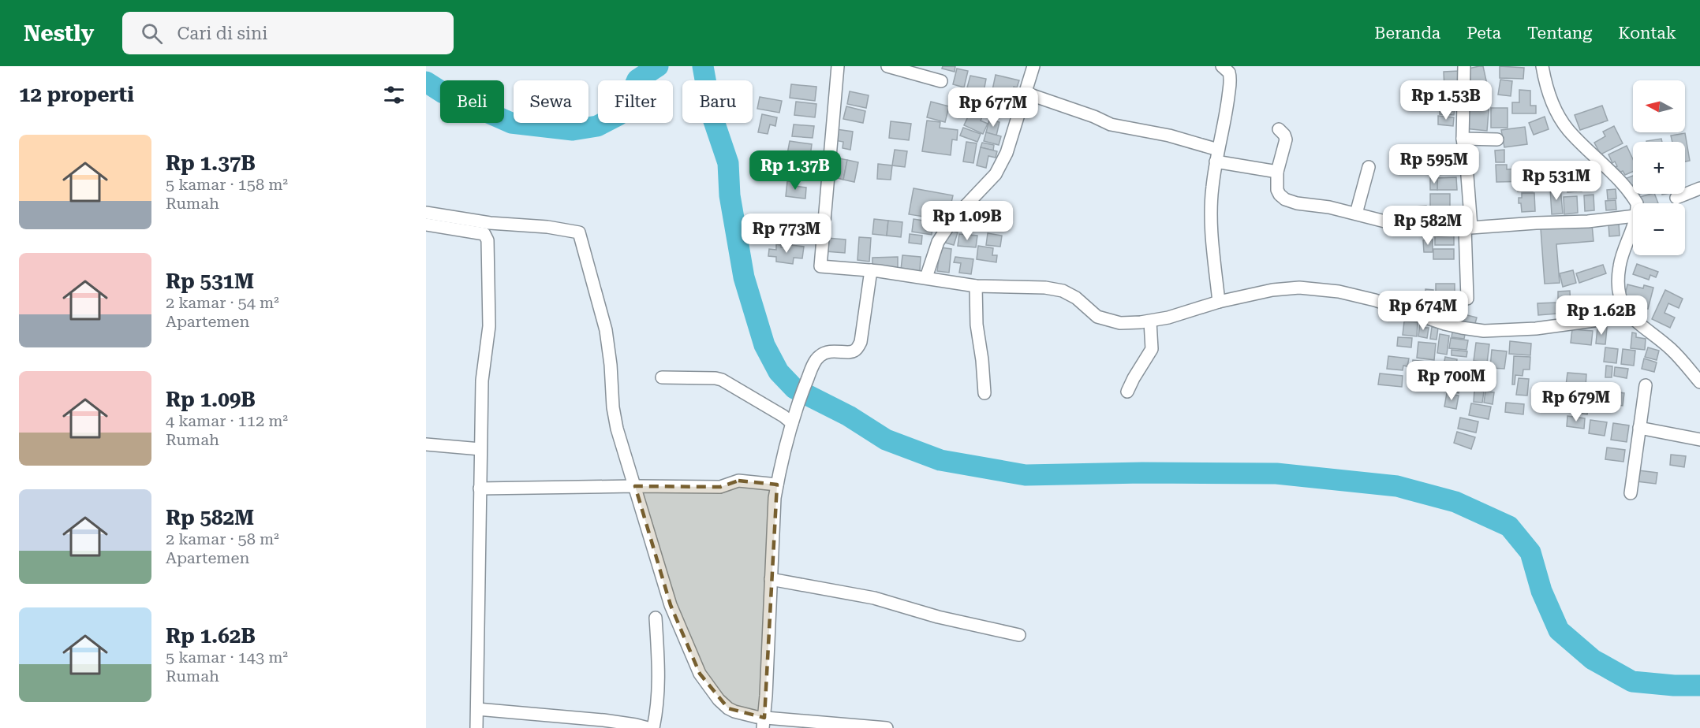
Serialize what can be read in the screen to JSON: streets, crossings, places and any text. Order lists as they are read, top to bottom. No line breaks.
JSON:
{"north":"left","page":{"header":"Nestly","search":"Cari di sini","nav":["Beranda","Peta","Tentang","Kontak"],"heading":"12 properti","map_buttons":["+","−"],"price":["Rp 1.53B","Rp 677M","Rp 595M","Rp 1.37B","Rp 531M","Rp 1.09B","Rp 582M","Rp 773M","Rp 674M","Rp 1.62B","Rp 700M","Rp 679M"],"chip":["Beli","Sewa","Filter","Baru"],"list":[{"name":"Rp 1.37B","note":"5 kamar · 158 m² · Rumah"},{"name":"Rp 531M","note":"2 kamar · 54 m² · Apartemen"},{"name":"Rp 1.09B","note":"4 kamar · 112 m² · Rumah"},{"name":"Rp 582M","note":"2 kamar · 58 m² · Apartemen"},{"name":"Rp 1.62B","note":"5 kamar · 143 m² · Rumah"}]}}
